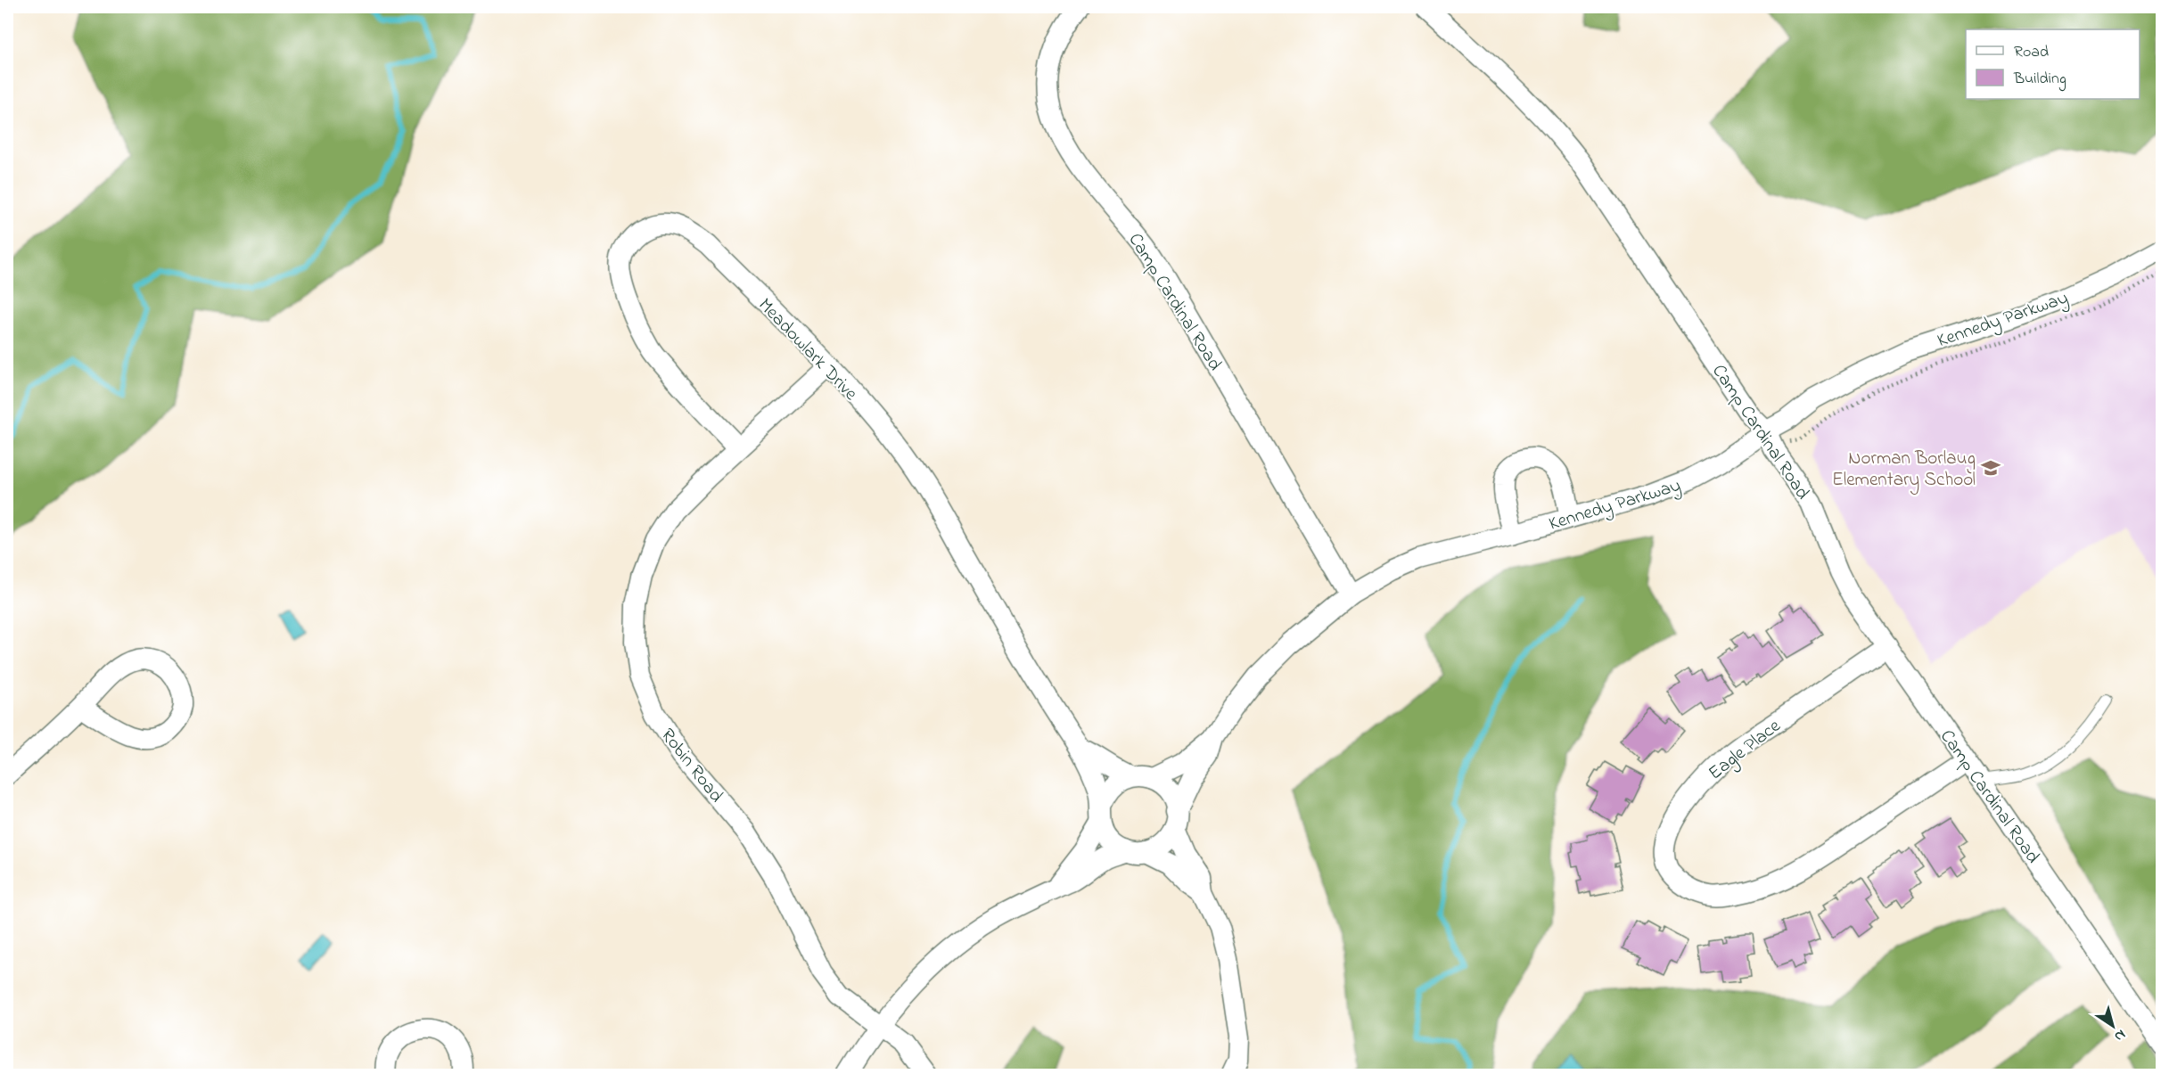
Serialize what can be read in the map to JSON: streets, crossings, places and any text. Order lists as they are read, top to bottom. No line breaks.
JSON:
{"streets":{"street":["Camp Cardinal Road","Kennedy Parkway","Meadowlark Drive","Eagle Place","Robin Road"]},"crossings":[["Camp Cardinal Road","Kennedy Parkway"],["Camp Cardinal Road","Eagle Place"],["Kennedy Parkway","Meadowlark Drive"],["Meadowlark Drive","Robin Road"]],"places":{"school or university":["Norman Borlaug Elementary School"]},"legend":["Road","Building"],"north":"bottom right"}
